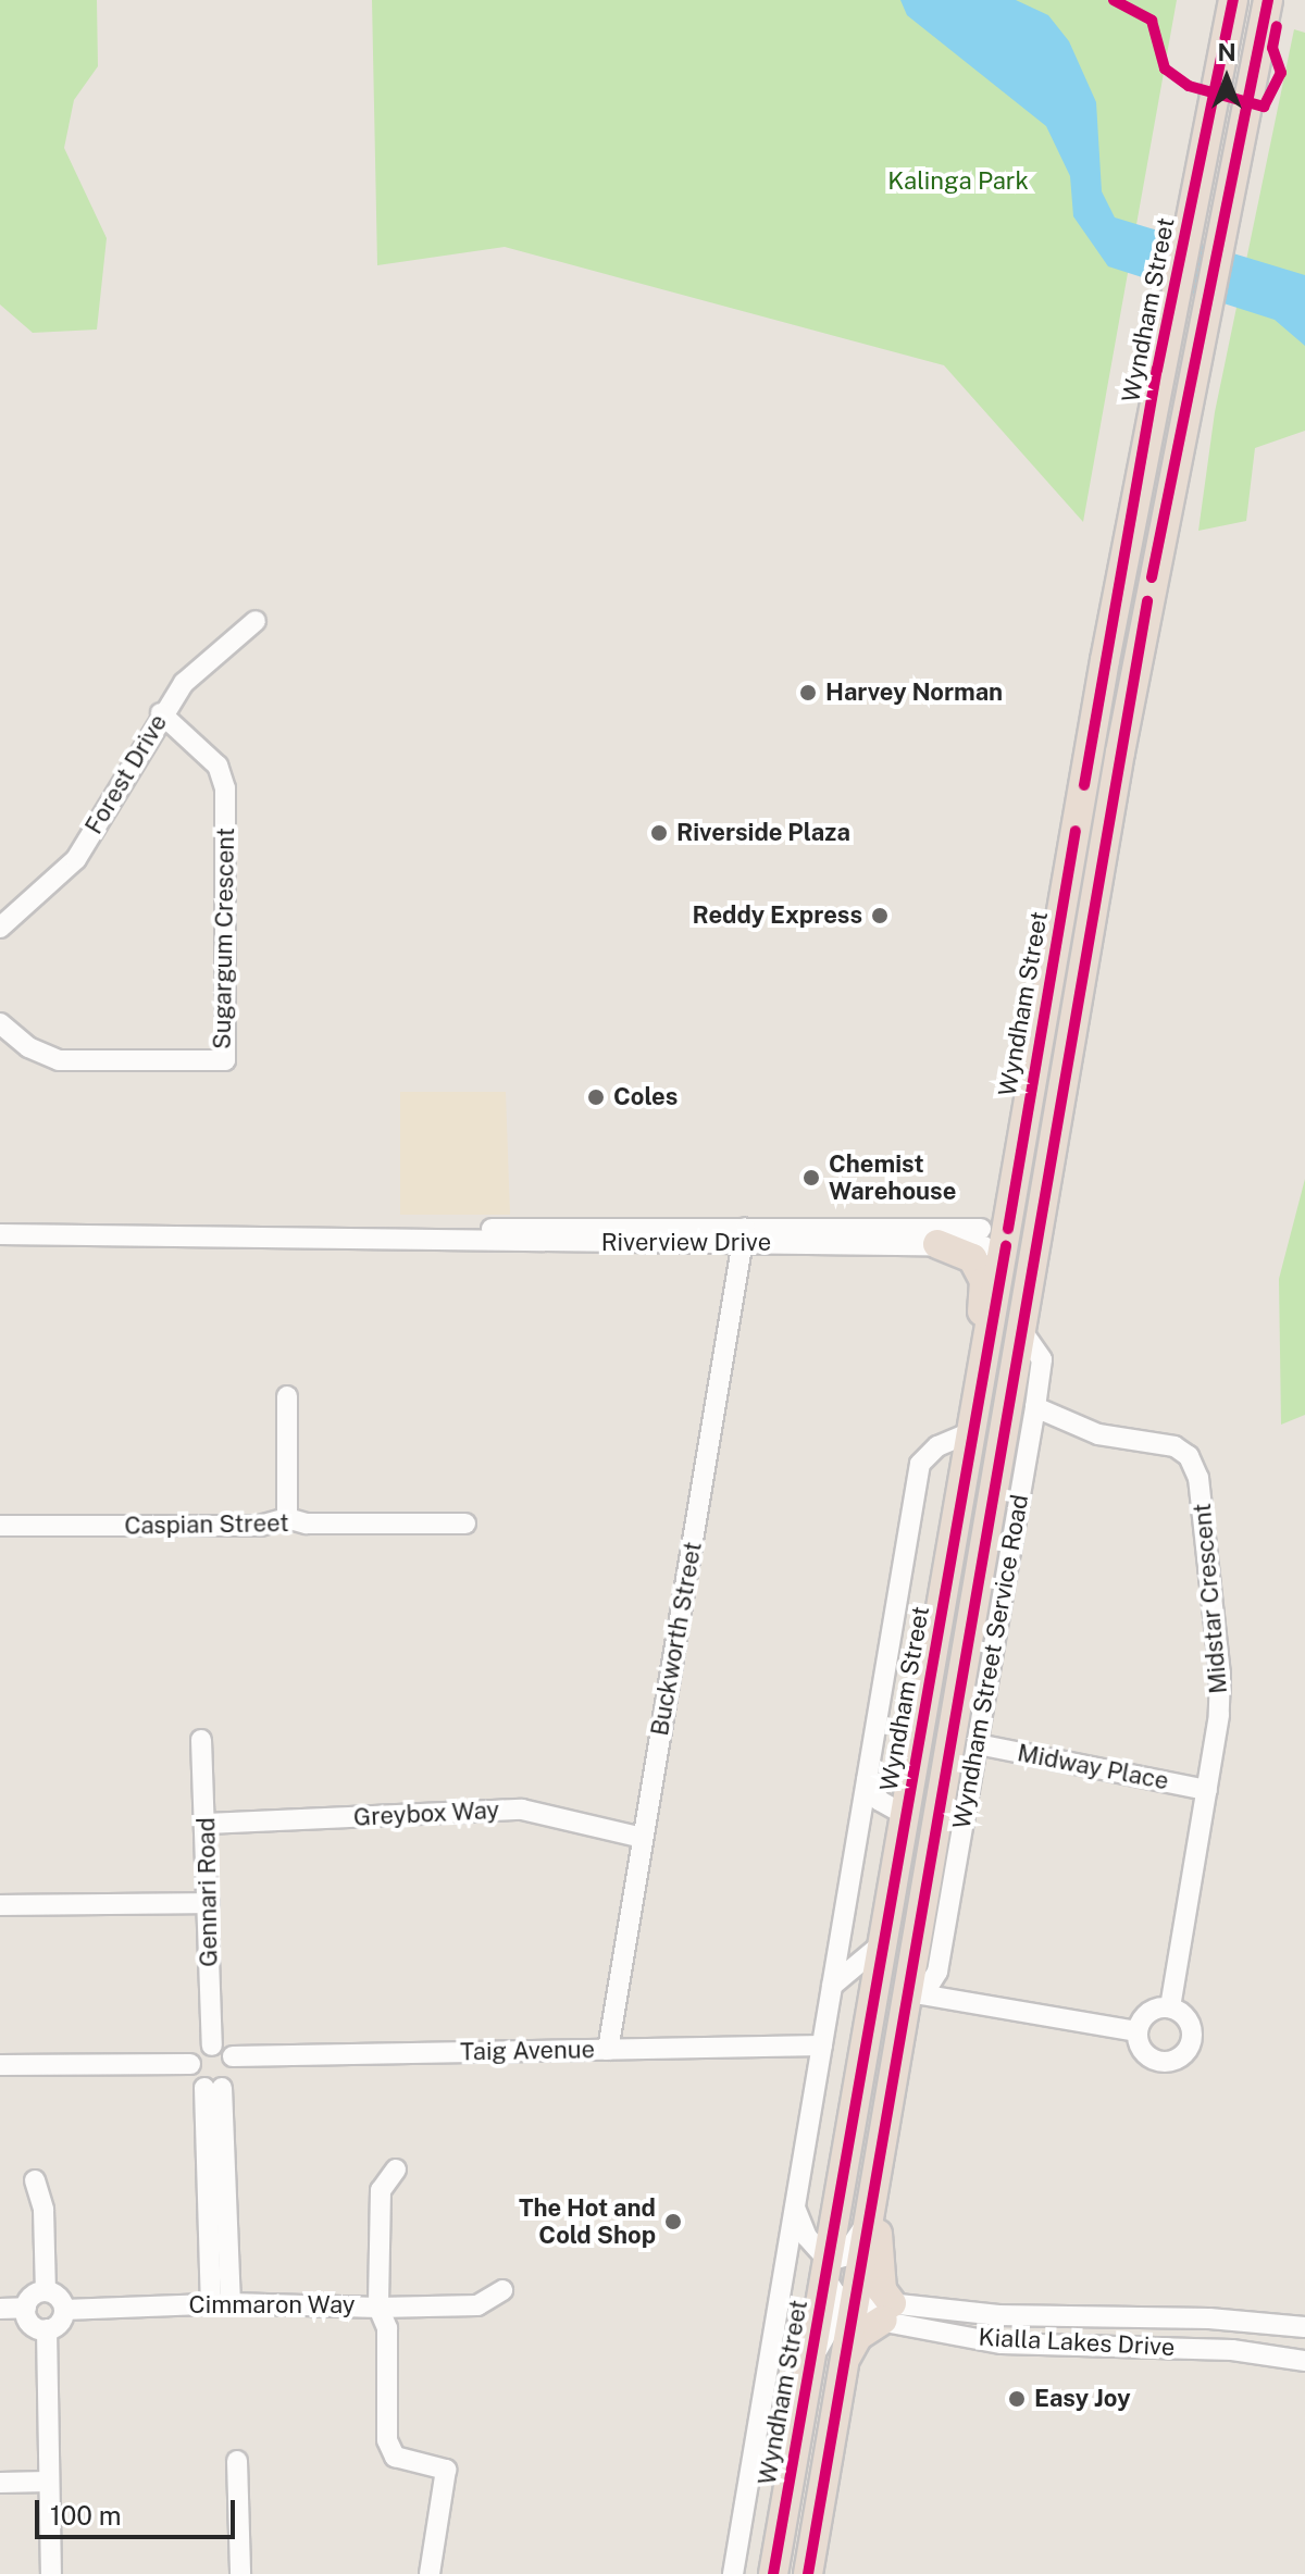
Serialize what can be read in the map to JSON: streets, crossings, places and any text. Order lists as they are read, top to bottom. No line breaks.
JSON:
{"streets":{"highway":["Wyndham Street"],"street":["Forest Drive","Sugargum Crescent","Riverview Drive","Caspian Street","Midstar Crescent","Buckworth Street","Wyndham Street Service Road","Midway Place","Greybox Way","Gennari Road","Taig Avenue","Cimmaron Way","Kialla Lakes Drive"]},"crossings":[["Wyndham Street","Riverview Drive"],["Forest Drive","Sugargum Crescent"],["Riverview Drive","Buckworth Street"],["Midstar Crescent","Wyndham Street Service Road"],["Midstar Crescent","Midway Place"],["Buckworth Street","Greybox Way"],["Buckworth Street","Taig Avenue"],["Wyndham Street Service Road","Midway Place"],["Greybox Way","Gennari Road"],["Gennari Road","Taig Avenue"]],"parks":["Kalinga Park"],"places":["Harvey Norman","Riverside Plaza","Reddy Express","Coles","Chemist Warehouse","The Hot and Cold Shop","Easy Joy"],"scale_bar":"100 m","north":"top"}
